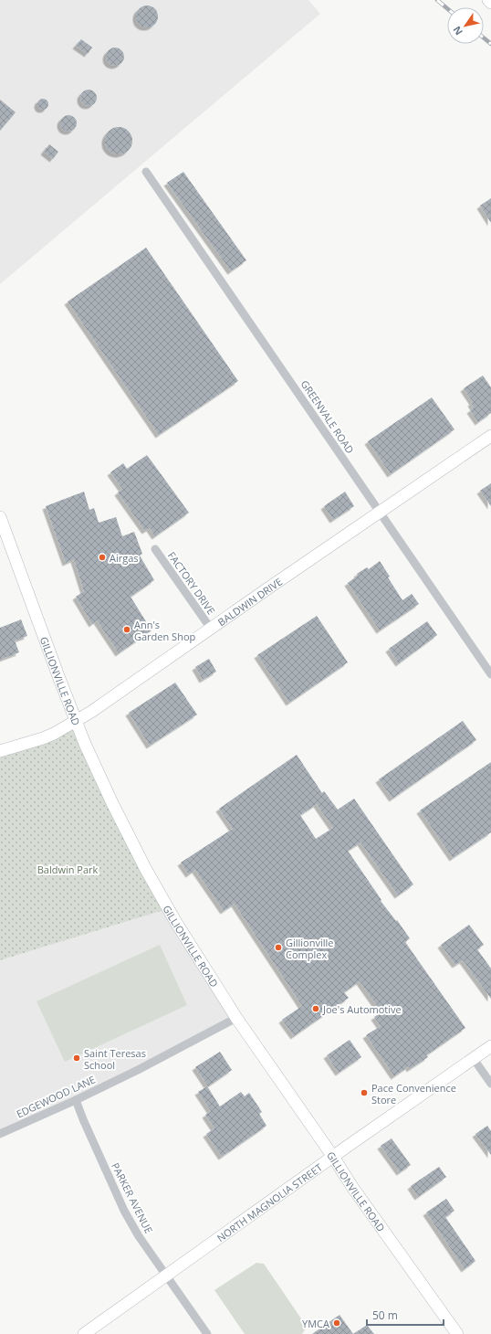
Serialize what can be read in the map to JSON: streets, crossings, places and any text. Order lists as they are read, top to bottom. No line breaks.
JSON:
{"streets":{"street":["GREENVALE ROAD","FACTORY DRIVE","BALDWIN DRIVE","GILLIONVILLE ROAD","EDGEWOOD LANE","PARKER AVENUE","NORTH MAGNOLIA STREET"]},"crossings":[["GREENVALE ROAD","BALDWIN DRIVE"],["FACTORY DRIVE","BALDWIN DRIVE"],["BALDWIN DRIVE","GILLIONVILLE ROAD"],["GILLIONVILLE ROAD","EDGEWOOD LANE"],["GILLIONVILLE ROAD","NORTH MAGNOLIA STREET"],["EDGEWOOD LANE","PARKER AVENUE"],["PARKER AVENUE","NORTH MAGNOLIA STREET"]],"parks":["Baldwin Park"],"places":["Airgas","Ann's Garden Shop","Gillionville Complex","Joe's Automotive","Saint Teresas School","Pace Convenience Store","YMCA"],"scale_bar":"50 m","north":"bottom left"}
